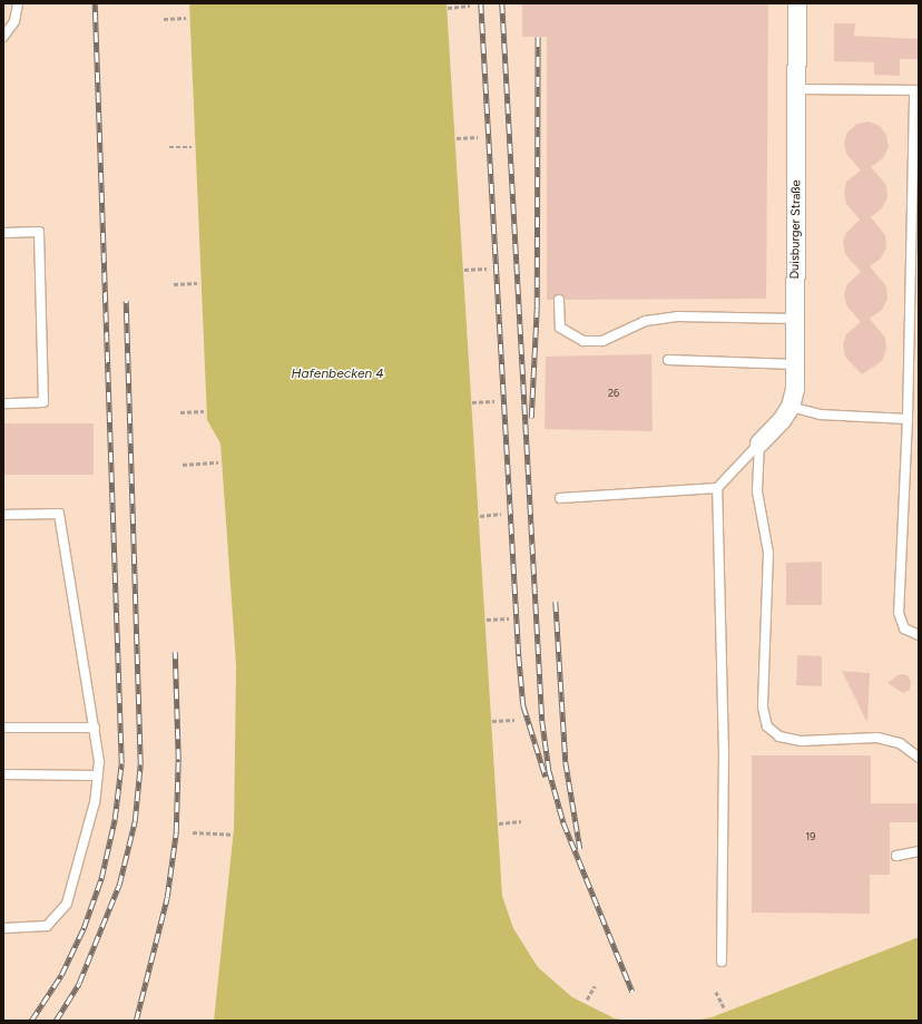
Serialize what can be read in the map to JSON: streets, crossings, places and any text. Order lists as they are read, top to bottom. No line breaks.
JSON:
{"streets":{"street":["Duisburger Straße"]},"water":["Hafenbecken 4"],"house_numbers":["26","19"]}
